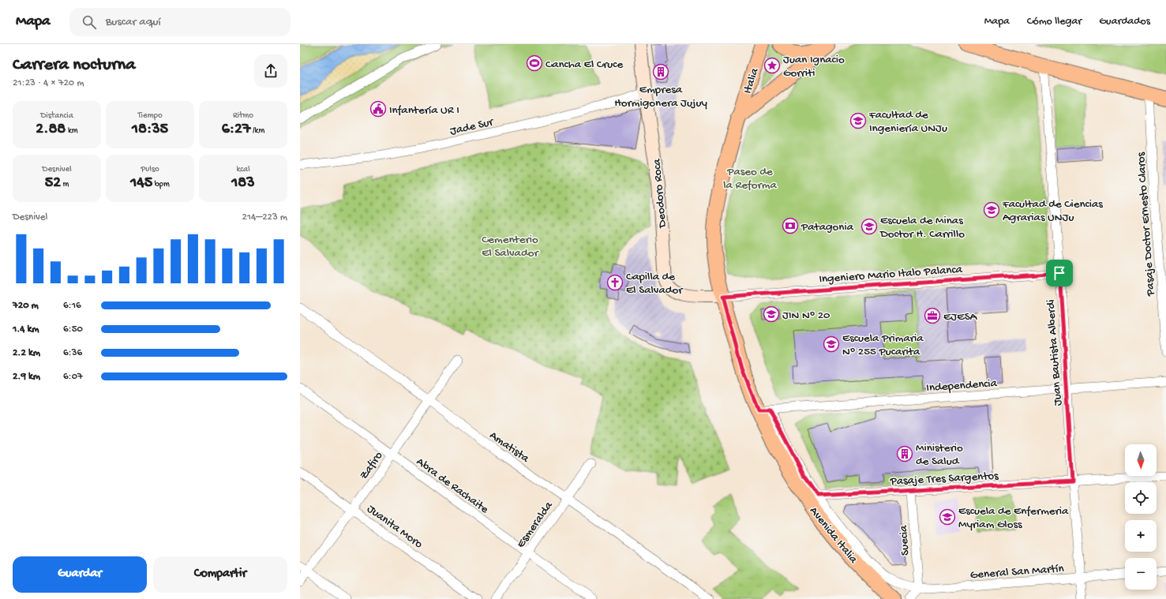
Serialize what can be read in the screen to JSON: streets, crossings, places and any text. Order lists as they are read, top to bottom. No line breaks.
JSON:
{"streets":{"main road":["Italia","Avenida Italia"],"street":["Jade Sur","Deodoro Roca","Pasaje Doctor Ernesto Claros","Ingeniero Mario Italo Palanca","Juan Bautista Alberdi","Independencia","Amatista","Zafiro","Pasaje Tres Sargentos","Abra de Rachaite","Esmeralda","Juanita Moro","Suecia","General San Martín"]},"crossings":[["Italia","Avenida Italia"],["Jade Sur","Deodoro Roca"],["Deodoro Roca","Ingeniero Mario Italo Palanca"],["Deodoro Roca","Avenida Italia"],["Ingeniero Mario Italo Palanca","Juan Bautista Alberdi"],["Ingeniero Mario Italo Palanca","Avenida Italia"],["Juan Bautista Alberdi","Independencia"],["Juan Bautista Alberdi","Pasaje Tres Sargentos"],["Juan Bautista Alberdi","General San Martín"],["Independencia","Avenida Italia"],["Amatista","Zafiro"],["Amatista","Esmeralda"],["Zafiro","Abra de Rachaite"],["Zafiro","Juanita Moro"],["Pasaje Tres Sargentos","Avenida Italia"],["Pasaje Tres Sargentos","Suecia"],["Abra de Rachaite","Esmeralda"],["Avenida Italia","Suecia"],["Avenida Italia","General San Martín"],["Suecia","General San Martín"]],"parks":["Paseo de la Reforma","Cementerio El Salvador"],"places":{"sports":["Cancha El Cruce"],"place":["Juan Ignacio Gorriti"],"building":["Empresa Hormigonera Jujuy","Ministerio de Salud"],"public building":["Infantería UR I"],"school or university":["Facultad de Ingeniería UNJu","Facultad de Ciencias Agrarias UNJu","Escuela de Minas Doctor H. Carrillo","JIN Nº 20","Escuela Primaria Nº 255 Pucarita","Escuela de Enfermeria Myriam Gloss"],"bank":["Patagonia"],"church":["Capilla de El Salvador"],"office":["EJESA"]},"north":"bottom","page":{"header":"Mapa","search":"Buscar aquí","nav":["Mapa","Cómo llegar","Guardados"],"heading":["Carrera nocturna","21:23 · 4 × 720 m"],"stats":[["Distancia","2.88 km"],["Tiempo","18:35"],["Ritmo","6:27 /km"],["Desnivel","52 m"],["Pulso","145 bpm"],["kcal","183"]],"chart":["Desnivel","214–223 m"],"list":[{"name":"720 m","note":"6:16"},{"name":"1.4 km","note":"6:50"},{"name":"2.2 km","note":"6:36"},{"name":"2.9 km","note":"6:07"}],"map_buttons":["+","−"],"buttons":["Guardar","Compartir"]}}
